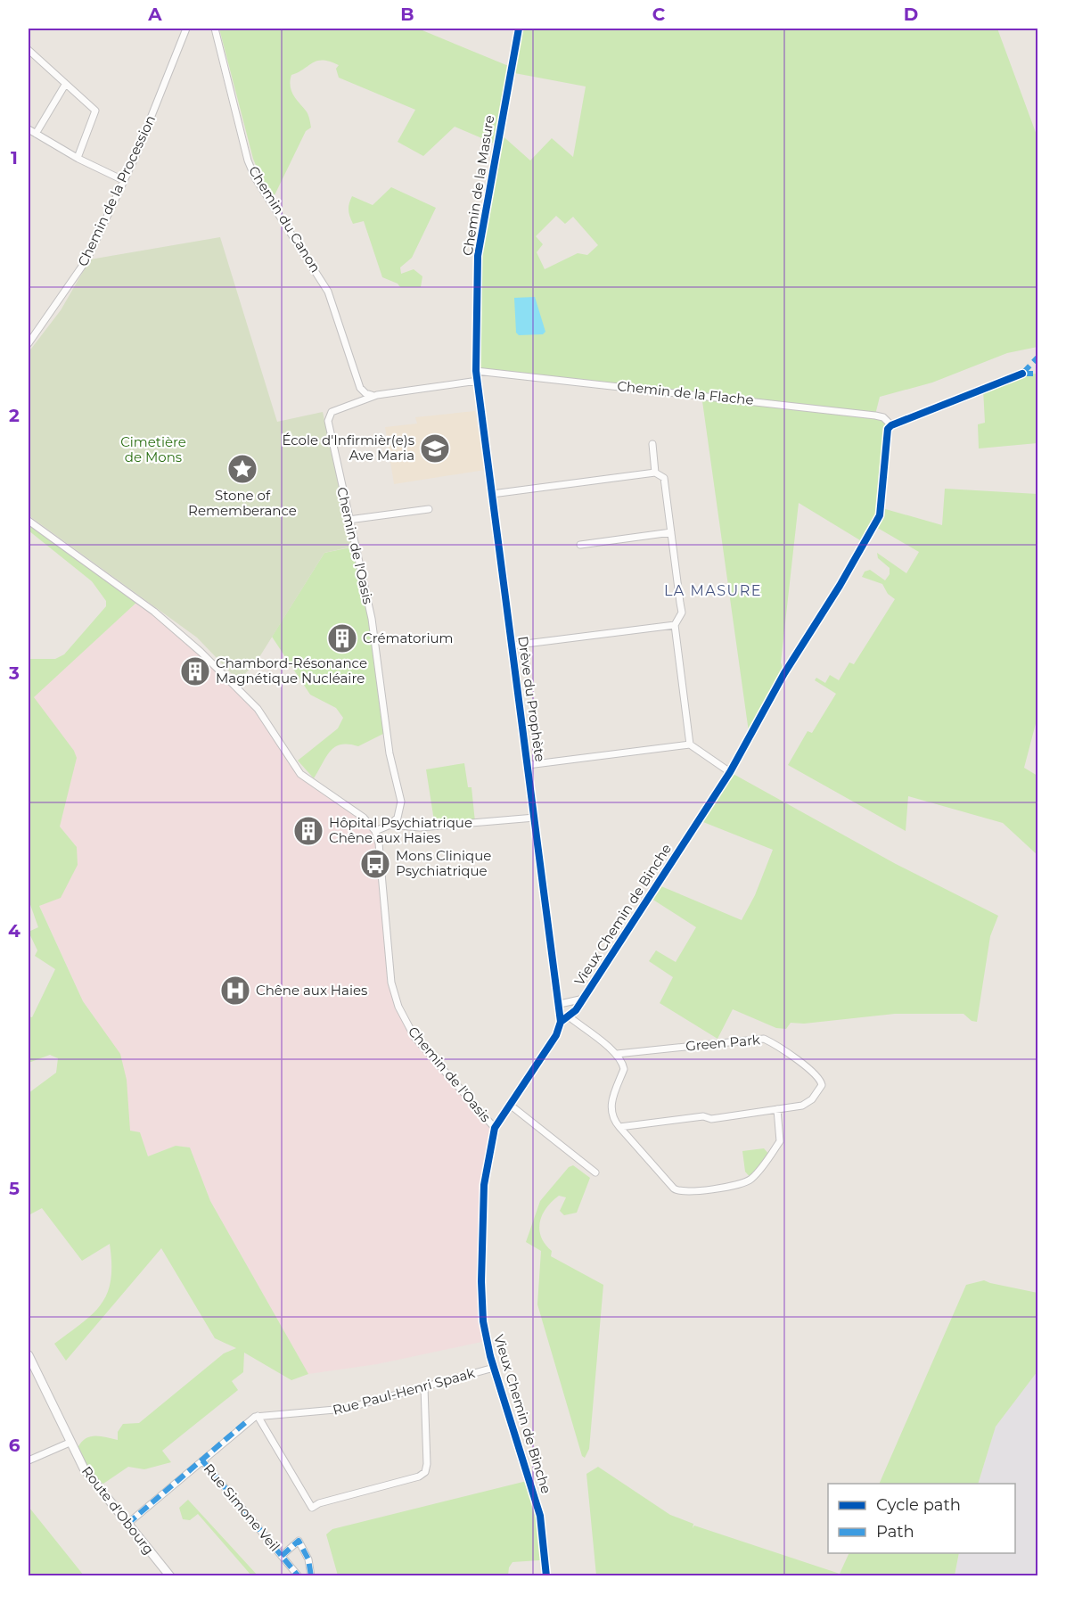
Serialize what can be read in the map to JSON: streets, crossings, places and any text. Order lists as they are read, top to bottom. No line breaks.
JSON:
{"streets":{"main road":["Route d'Obourg"],"street":["Chemin de la Masure","Chemin de la Procession","Chemin du Canon","Chemin de la Flache","Chemin de l'Oasis","Drève du Prophète","Vieux Chemin de Binche","Green Park","Rue Paul-Henri Spaak","Rue Simone Veil"]},"crossings":[["Chemin de la Masure","Chemin de la Flache"],["Chemin de la Masure","Chemin de l'Oasis"],["Chemin de la Masure","Drève du Prophète"],["Chemin du Canon","Chemin de l'Oasis"],["Chemin de la Flache","Vieux Chemin de Binche"],["Chemin de l'Oasis","Drève du Prophète"],["Chemin de l'Oasis","Vieux Chemin de Binche"],["Drève du Prophète","Vieux Chemin de Binche"],["Vieux Chemin de Binche","Rue Paul-Henri Spaak"]],"districts":["LA MASURE"],"parks":["Cimetière de Mons"],"places":{"school or university":["École d'Infirmièr(e)s Ave Maria"],"place":["Stone of Rememberance"],"building":["Crématorium","Chambord-Résonance Magnétique Nucléaire","Hôpital Psychiatrique Chêne aux Haies"],"bus stop":["Mons Clinique Psychiatrique"],"hospital":["Chêne aux Haies"]},"legend":["Cycle path","Path"],"grid":{"columns":["A","B","C","D"],"rows":["1","2","3","4","5","6"]}}
